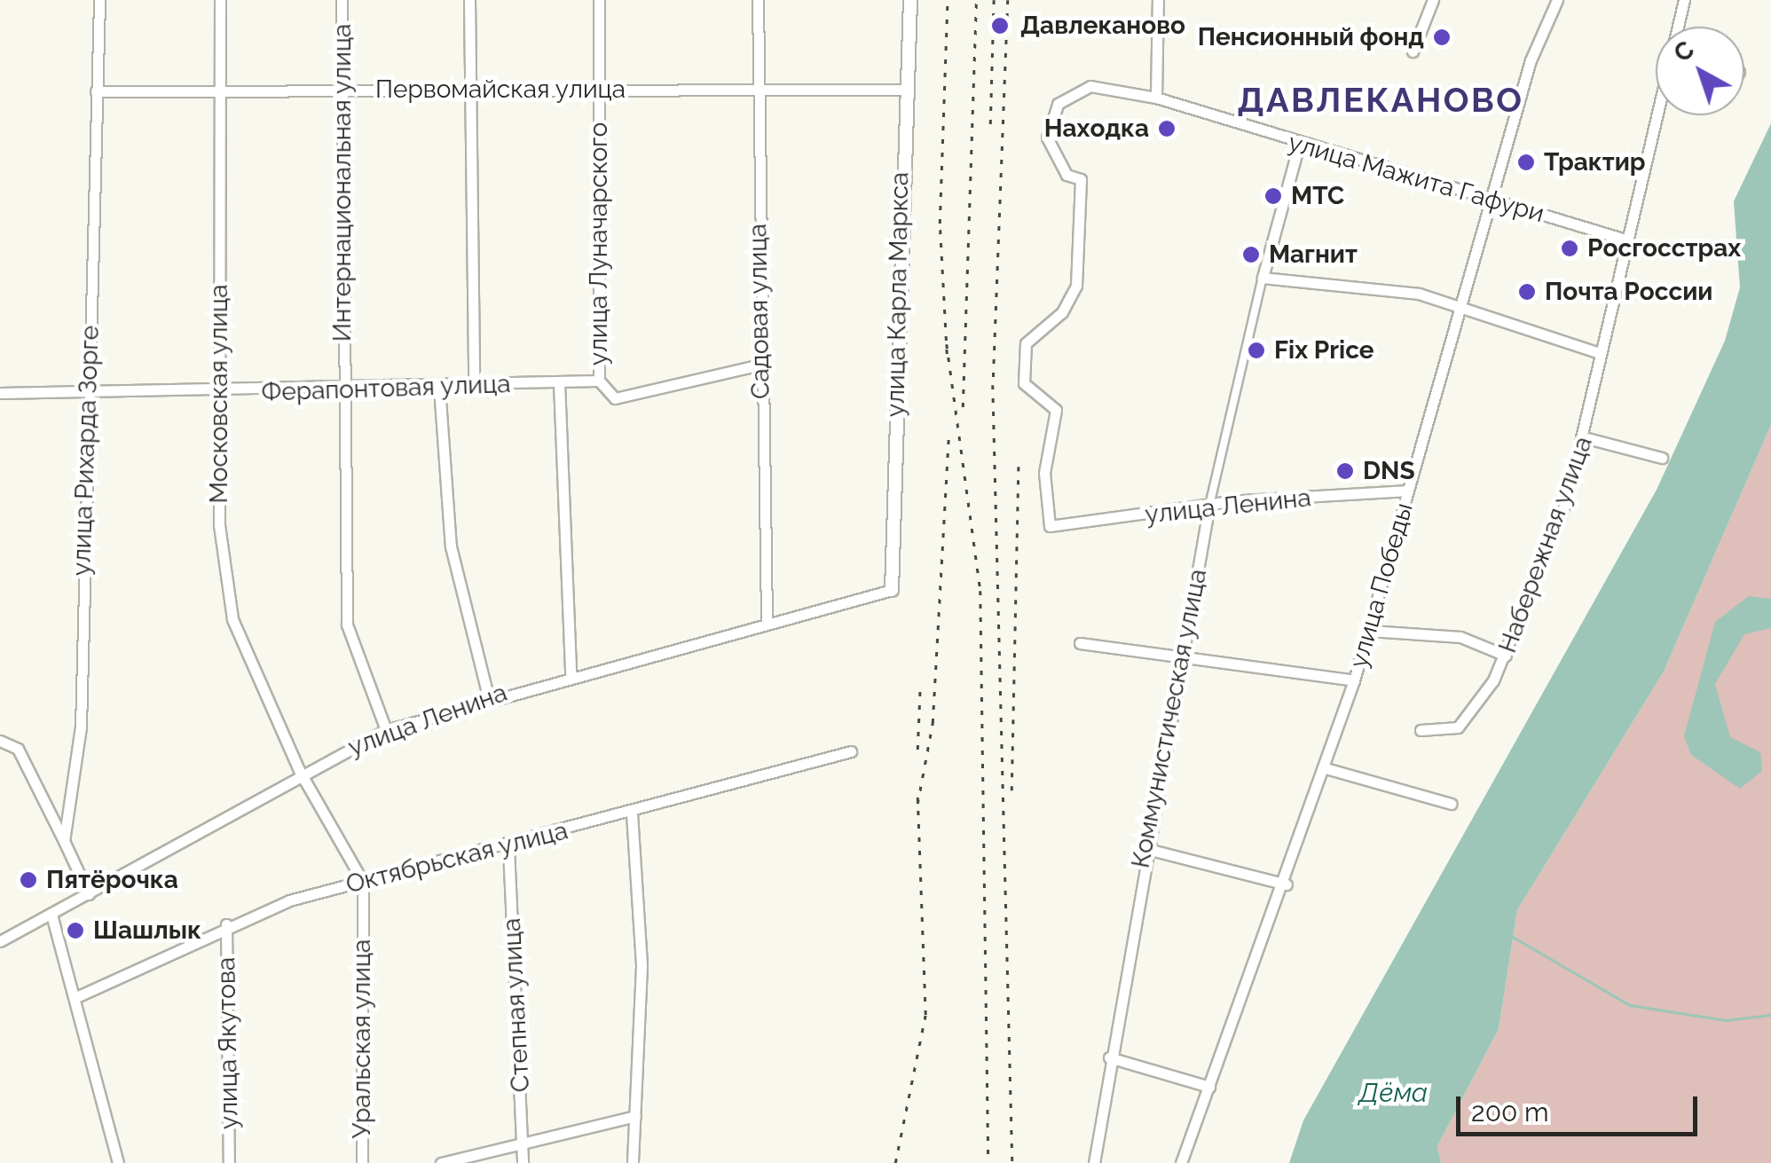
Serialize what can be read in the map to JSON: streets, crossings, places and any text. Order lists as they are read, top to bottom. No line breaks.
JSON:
{"streets":{"street":["Первомайская улица","улица Мажита Гафури","Интернациональная улица","улица Луначарского","улица Карла Маркса","Садовая улица","Ферапонтовая улица","Московская улица","улица Рихарда Зорге","улица Ленина","Набережная улица","улица Победы","Коммунистическая улица","Октябрьская улица","Степная улица","Уральская улица","улица Якутова"]},"crossings":[["Первомайская улица","Интернациональная улица"],["Первомайская улица","улица Луначарского"],["Первомайская улица","улица Карла Маркса"],["Первомайская улица","Садовая улица"],["Первомайская улица","Московская улица"],["Первомайская улица","улица Рихарда Зорге"],["улица Мажита Гафури","улица Ленина"],["улица Мажита Гафури","Набережная улица"],["улица Мажита Гафури","улица Победы"],["Интернациональная улица","Ферапонтовая улица"],["Интернациональная улица","улица Ленина"],["улица Луначарского","Ферапонтовая улица"],["улица Луначарского","улица Ленина"],["улица Карла Маркса","улица Ленина"],["Садовая улица","Ферапонтовая улица"],["Садовая улица","улица Ленина"],["Ферапонтовая улица","Московская улица"],["Ферапонтовая улица","улица Рихарда Зорге"],["Московская улица","улица Ленина"],["Московская улица","Уральская улица"],["улица Ленина","улица Победы"],["улица Ленина","Коммунистическая улица"],["улица Ленина","Уральская улица"],["Октябрьская улица","Степная улица"],["Октябрьская улица","Уральская улица"],["Октябрьская улица","улица Якутова"]],"districts":["ДАВЛЕКАНОВО"],"water":["Дёма"],"places":["Давлеканово","Пенсионный фонд","Находка","Трактир","МТС","Росгосстрах","Магнит","Почта России","Fix Price","DNS","Пятёрочка","Шашлык"],"scale_bar":"200 m","north":"top left"}
